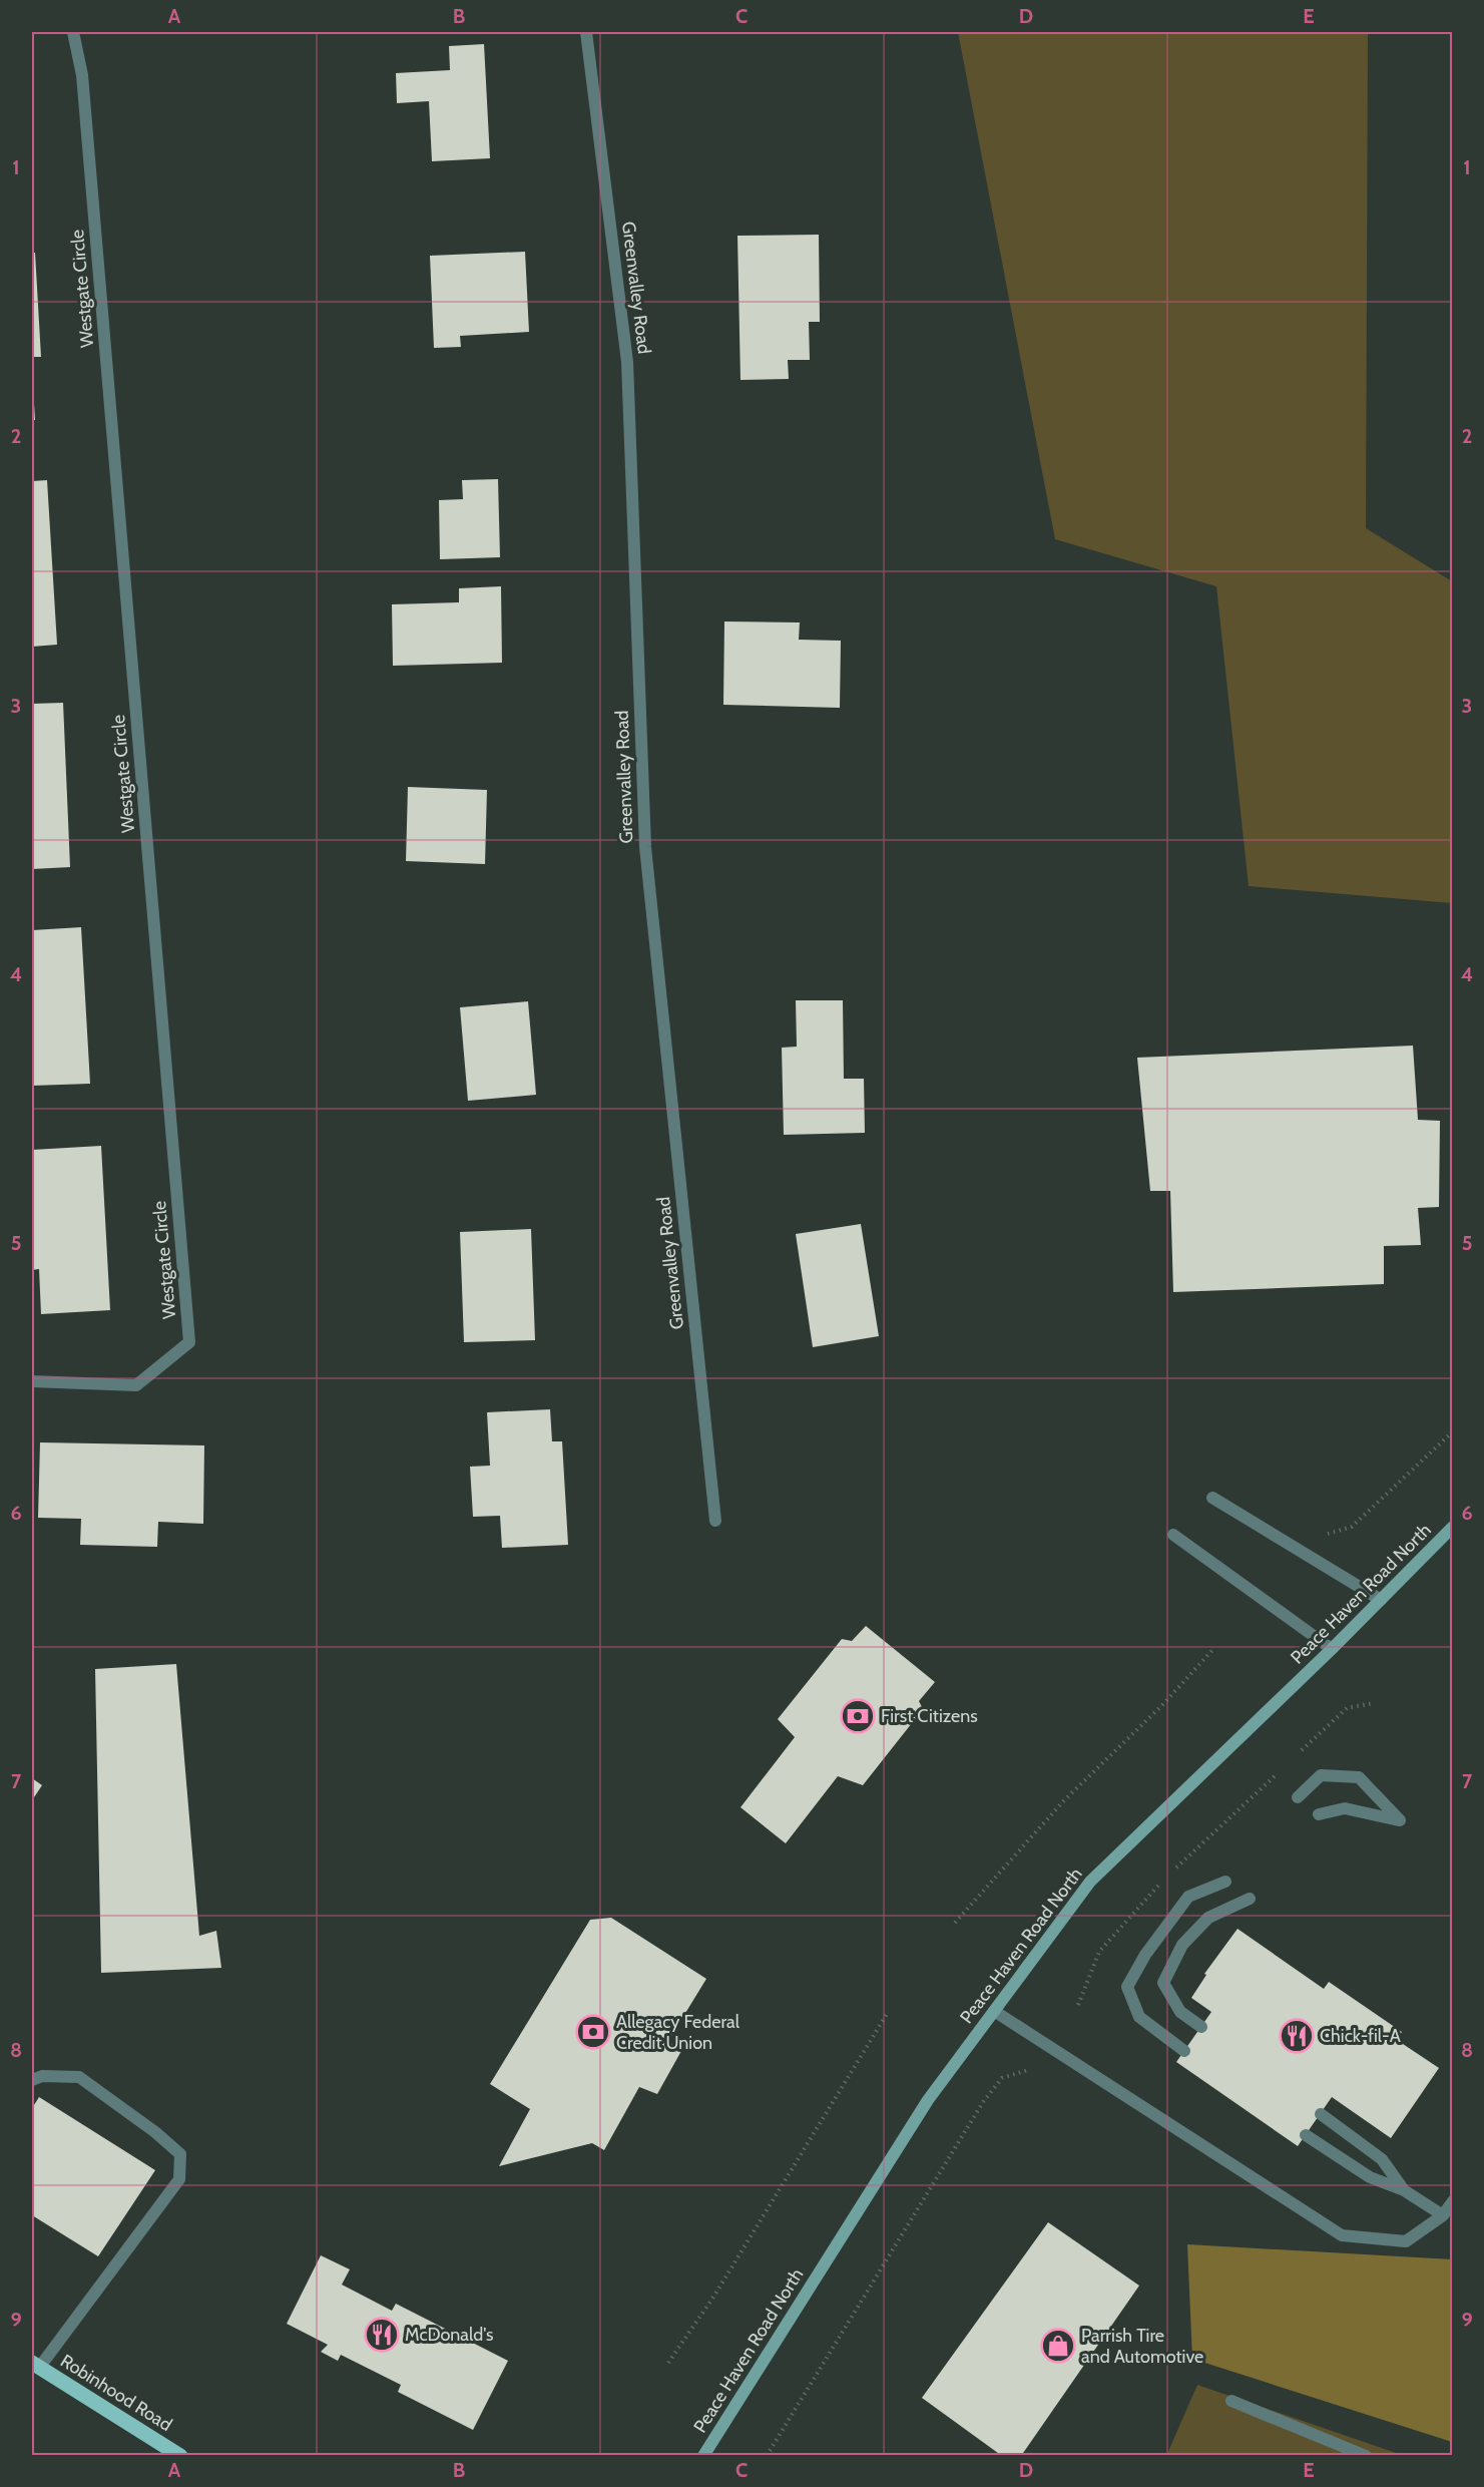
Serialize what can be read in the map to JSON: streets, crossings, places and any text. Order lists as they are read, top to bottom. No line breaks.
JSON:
{"streets":{"main road":["Peace Haven Road North","Robinhood Road"],"street":["Greenvalley Road","Westgate Circle"]},"places":{"bank":["First Citizens","Allegacy Federal Credit Union"],"restaurant":["Chick-fil-A","McDonald's"],"shop":["Parrish Tire and Automotive"]},"grid":{"columns":["A","B","C","D","E"],"rows":["1","2","3","4","5","6","7","8","9"]}}
